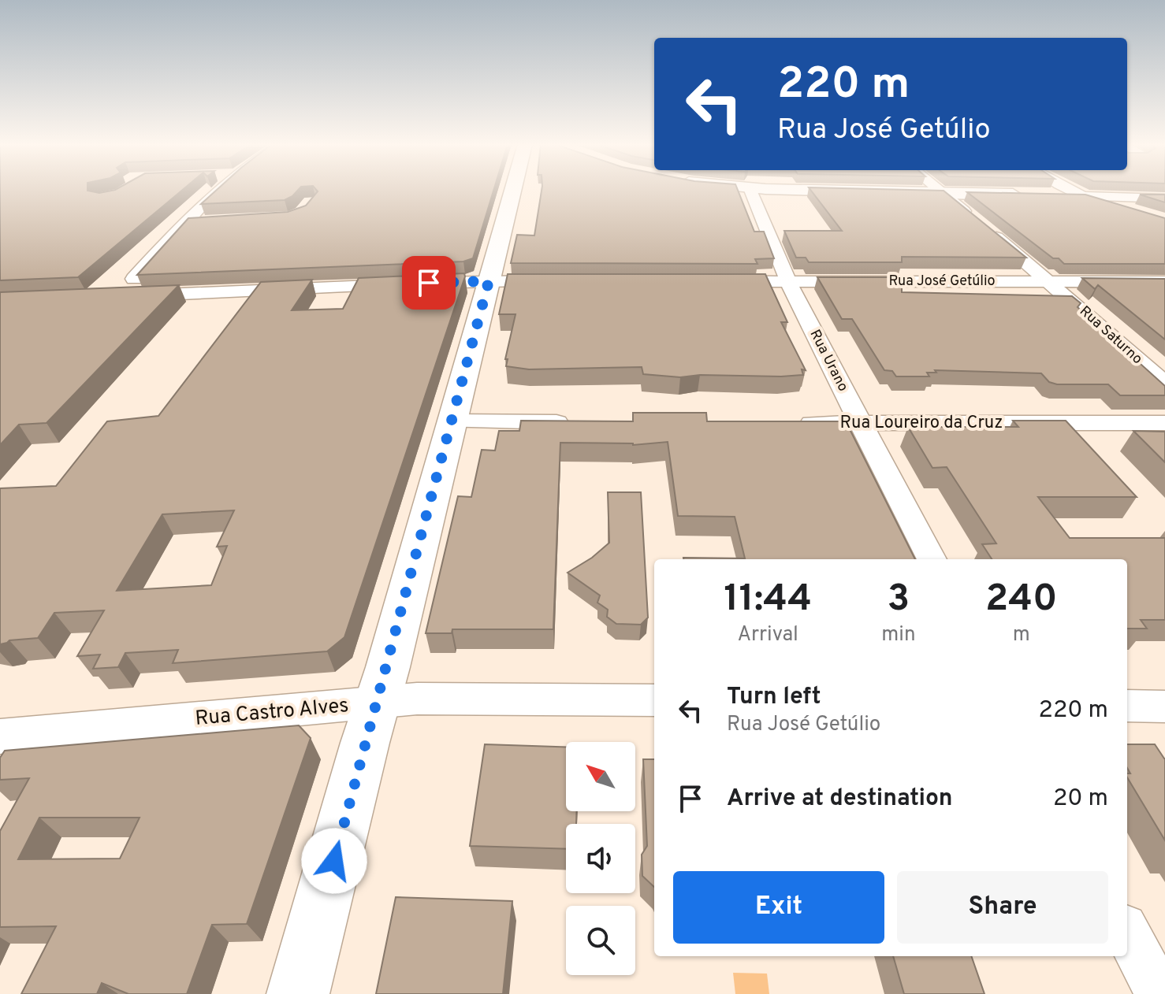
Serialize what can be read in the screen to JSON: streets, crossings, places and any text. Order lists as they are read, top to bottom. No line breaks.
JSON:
{"streets":{"street":["Rua José Getúlio","Rua Saturno","Rua Urano","Rua Loureiro da Cruz","Rua Castro Alves"]},"crossings":[["Rua José Getúlio","Rua Saturno"],["Rua José Getúlio","Rua Urano"],["Rua Urano","Rua Loureiro da Cruz"]],"north":"top left","page":{"turn":["220 m","Rua José Getúlio"],"eta":["11:44","Arrival","3","min","240","m"],"list":[{"name":"Turn left","note":"Rua José Getúlio","value":"220 m"},{"name":"Arrive at destination","value":"20 m"}],"buttons":["Exit","Share"]}}
